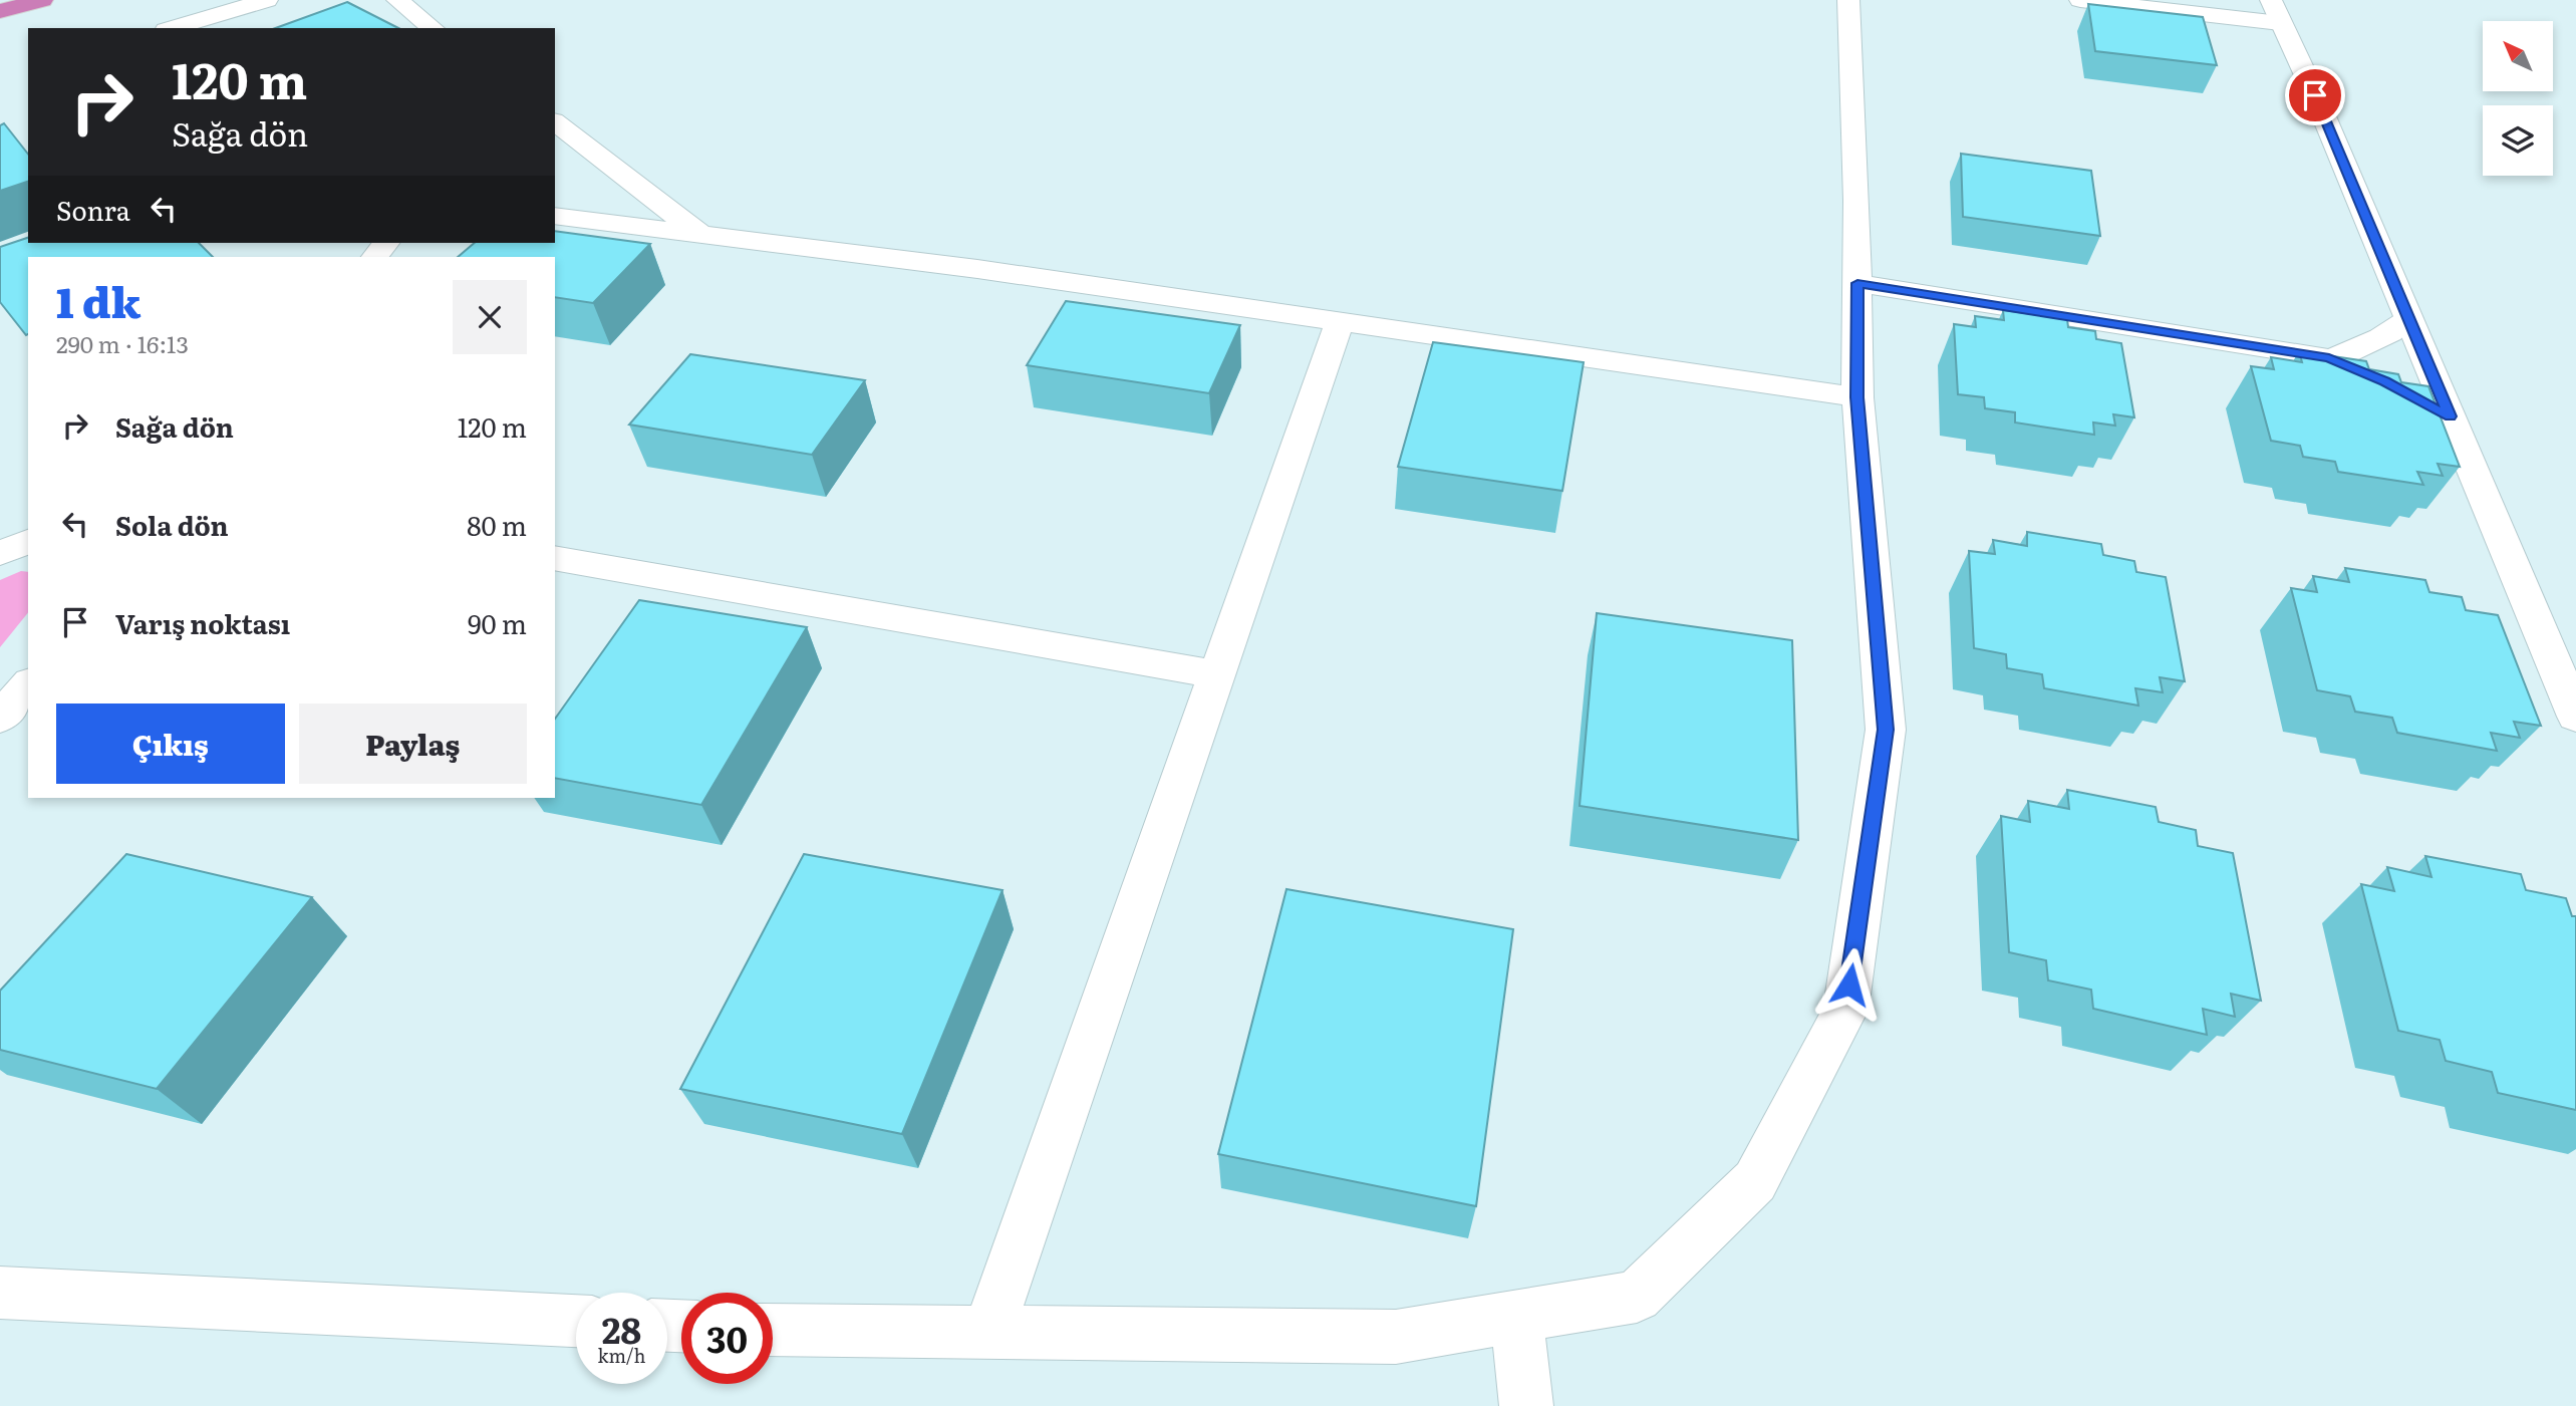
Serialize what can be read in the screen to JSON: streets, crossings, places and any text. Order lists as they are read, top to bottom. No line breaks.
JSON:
{"north":"top left","page":{"turn":["120 m","Sağa dön"],"then":"Sonra","heading":["1 dk","290 m · 16:13"],"list":[{"name":"Sağa dön","value":"120 m"},{"name":"Sola dön","value":"80 m"},{"name":"Varış noktası","value":"90 m"}],"buttons":["Çıkış","Paylaş"],"speed":"28 km/h","limit":"30"}}
